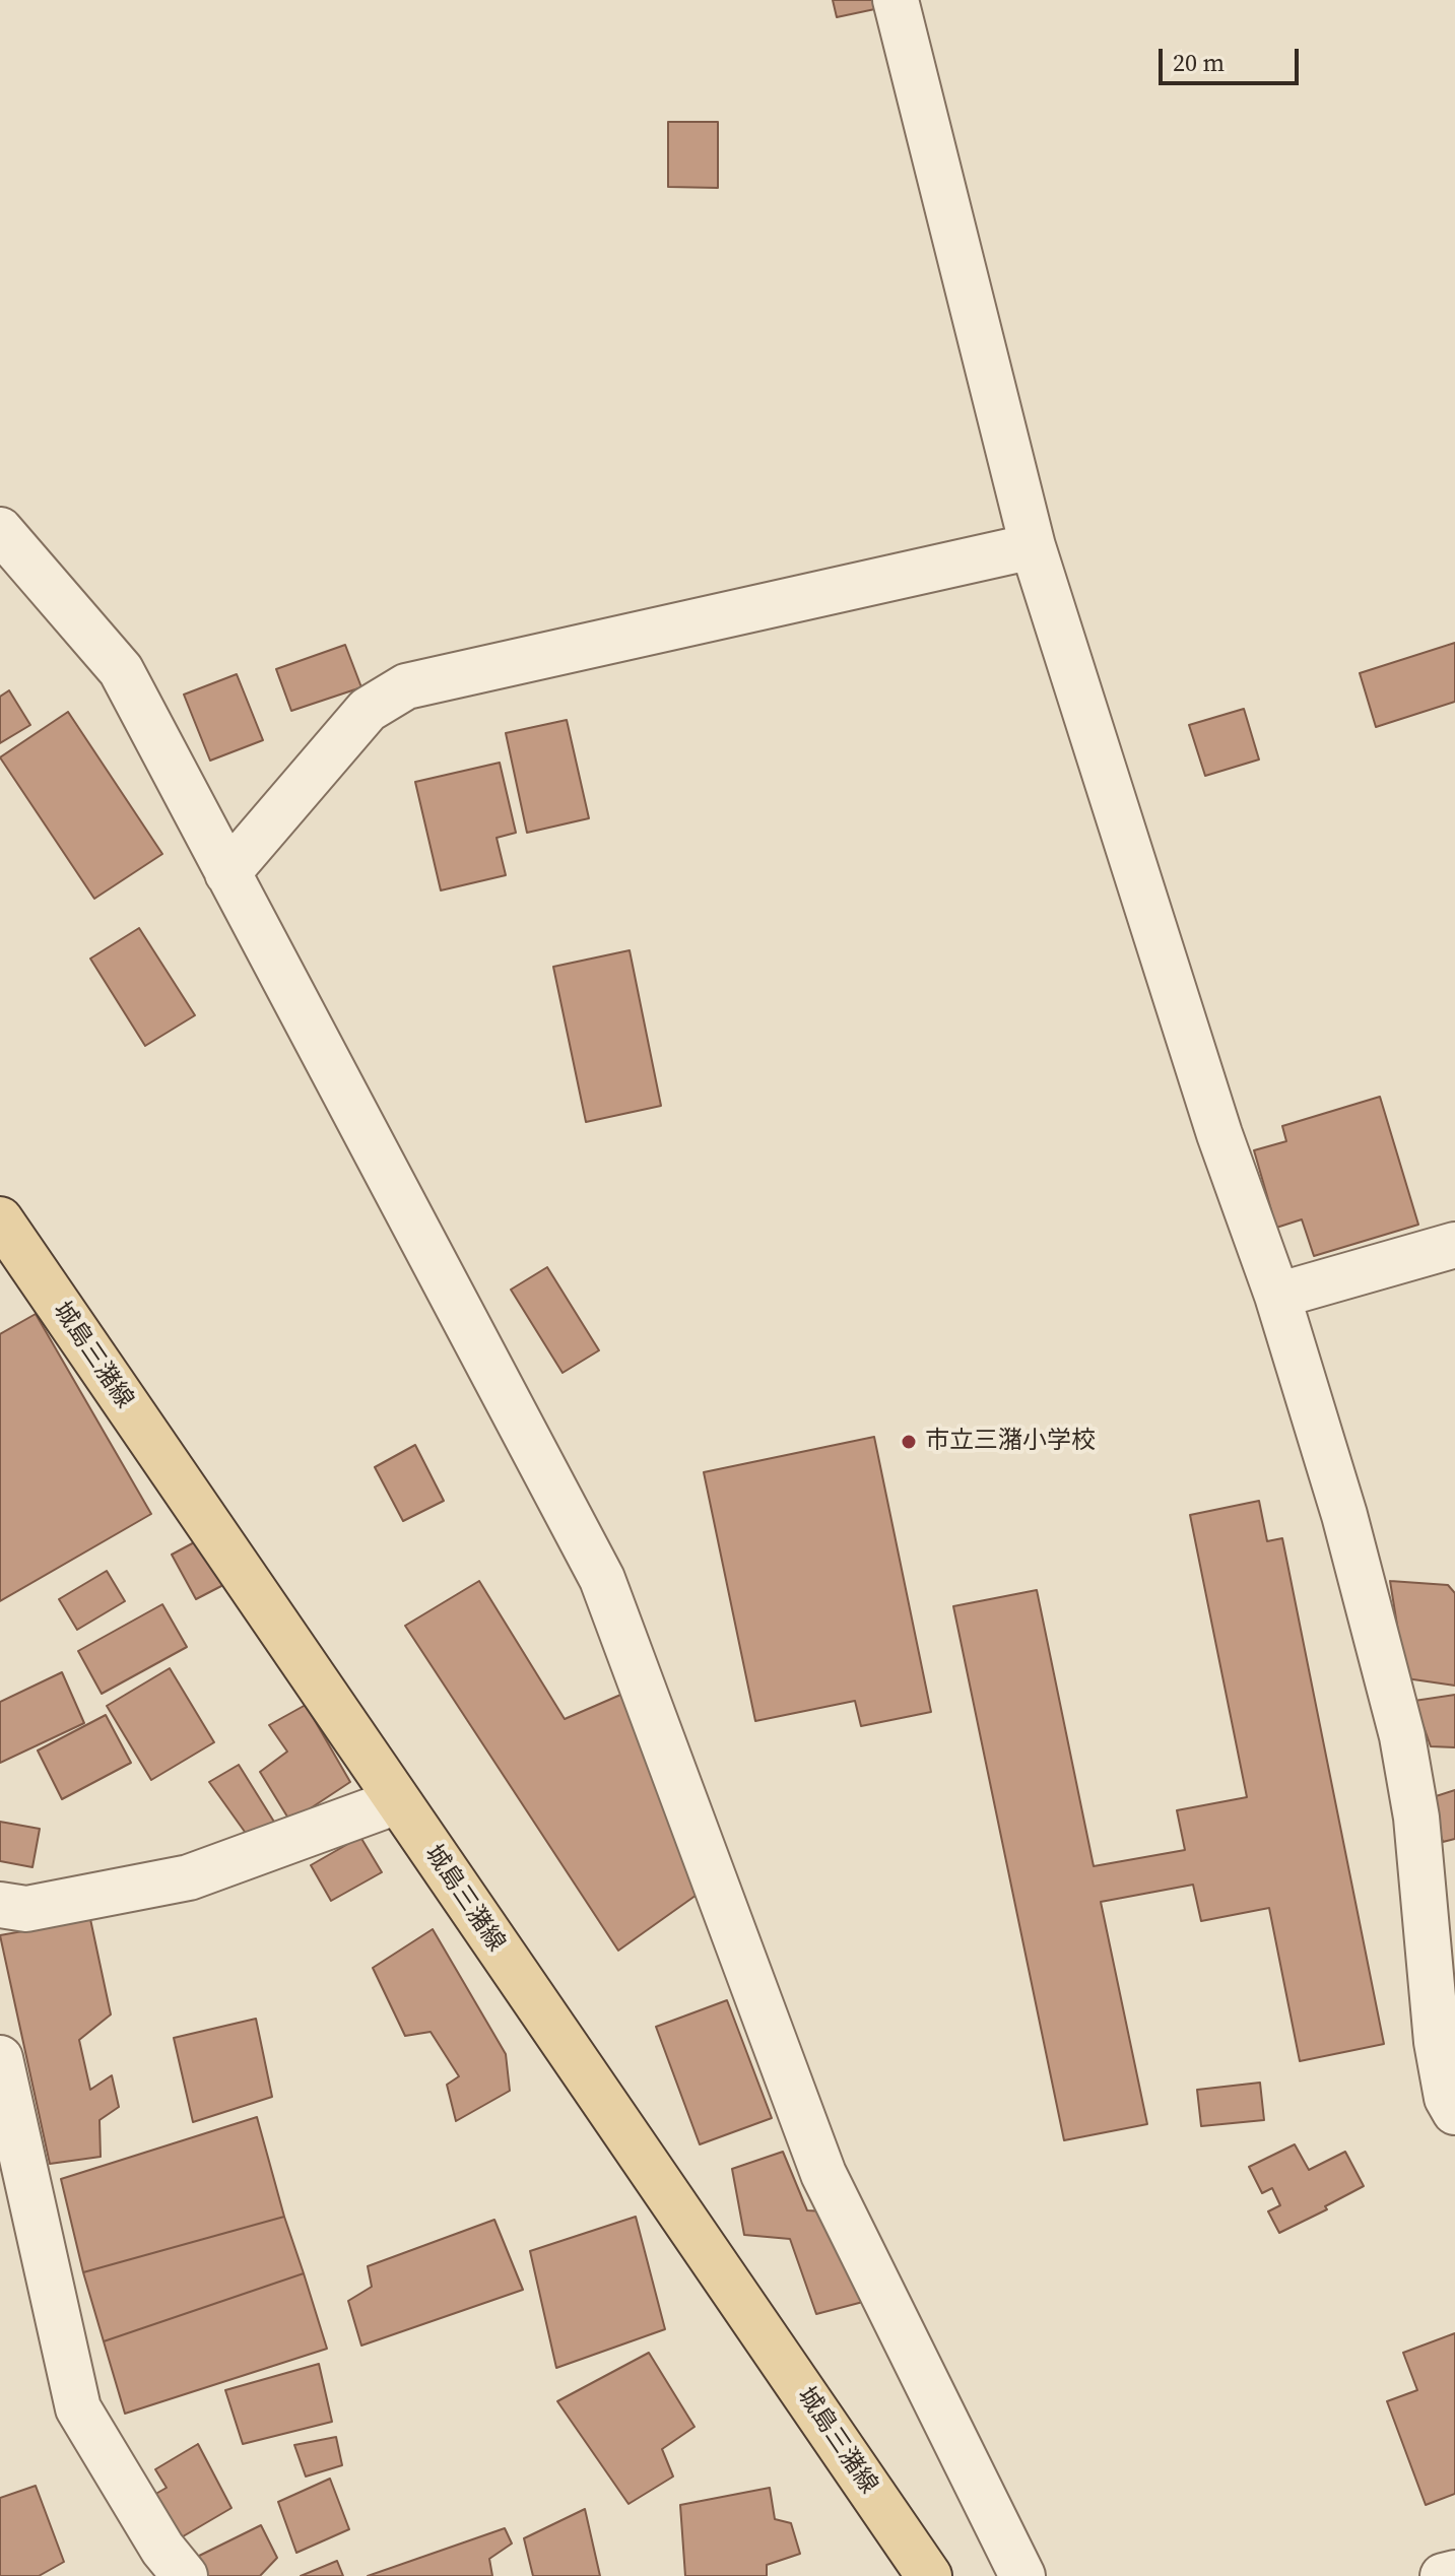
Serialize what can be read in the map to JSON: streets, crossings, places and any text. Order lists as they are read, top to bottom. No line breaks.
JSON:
{"streets":{"main road":["城島三潴線"]},"places":["市立三潴小学校"],"scale_bar":"20 m"}
